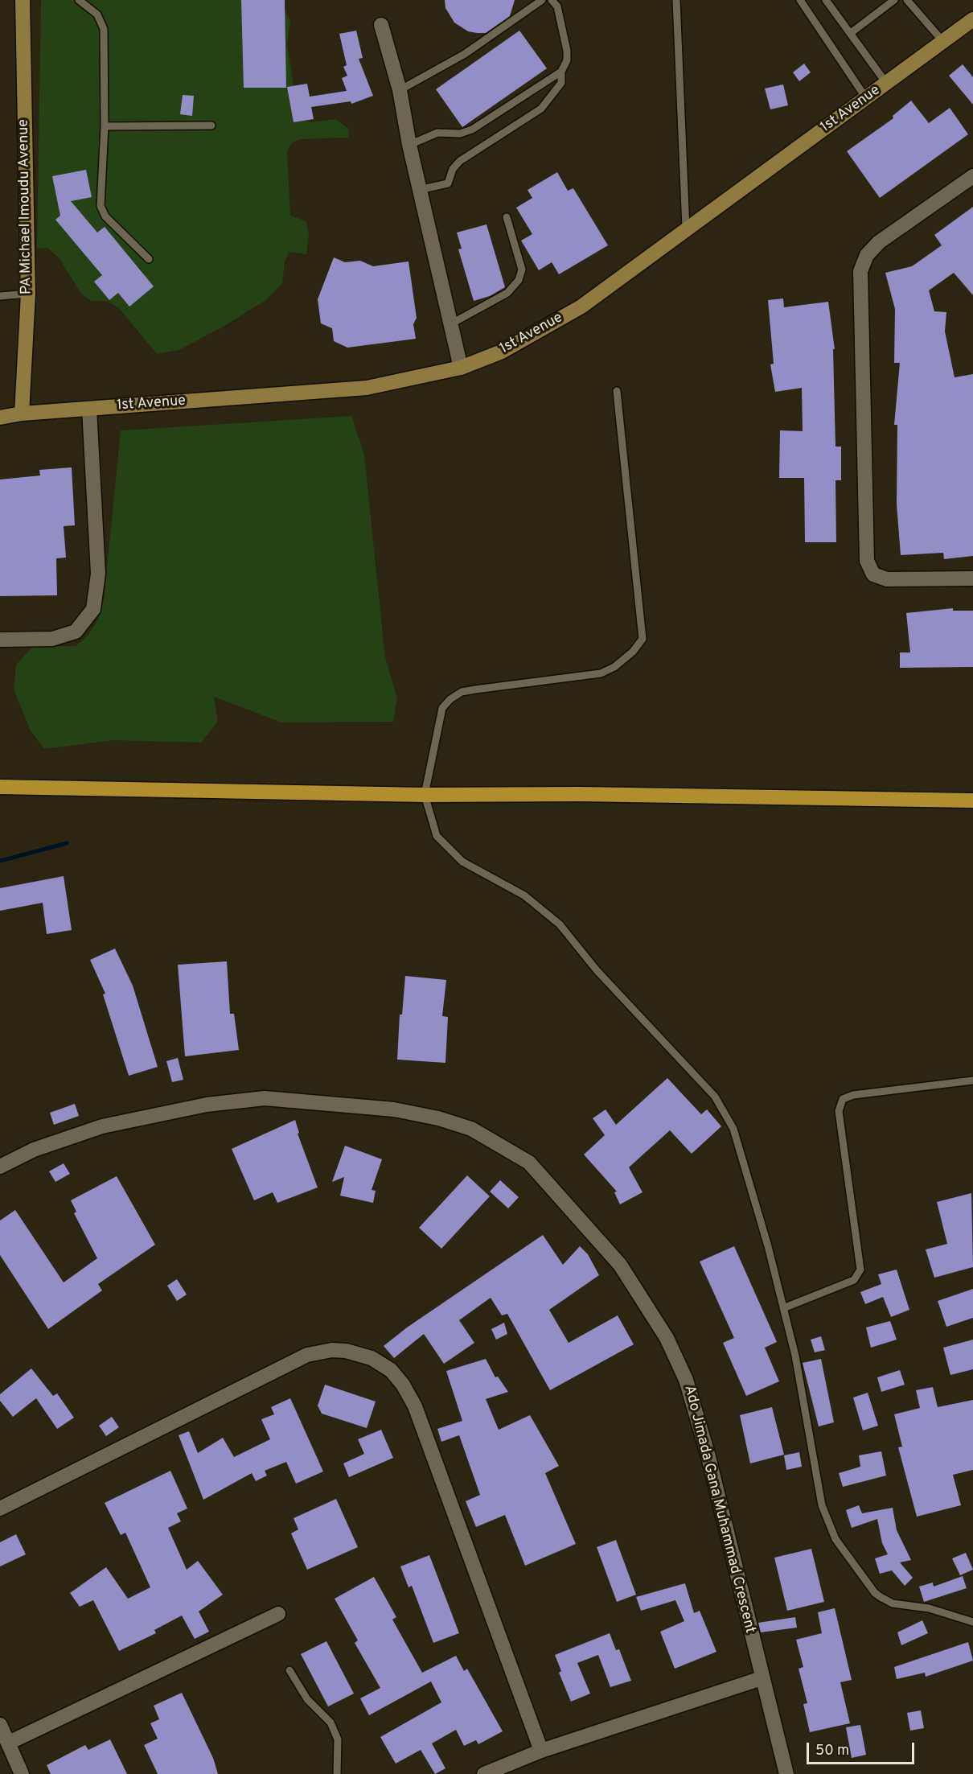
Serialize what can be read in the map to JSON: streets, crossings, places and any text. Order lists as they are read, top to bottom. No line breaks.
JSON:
{"streets":{"street":["1st Avenue","PA Michael Imoudu Avenue","Ado Jimada Gana Muhammad Crescent"]},"crossings":[["1st Avenue","PA Michael Imoudu Avenue"]],"scale_bar":"50 m"}
